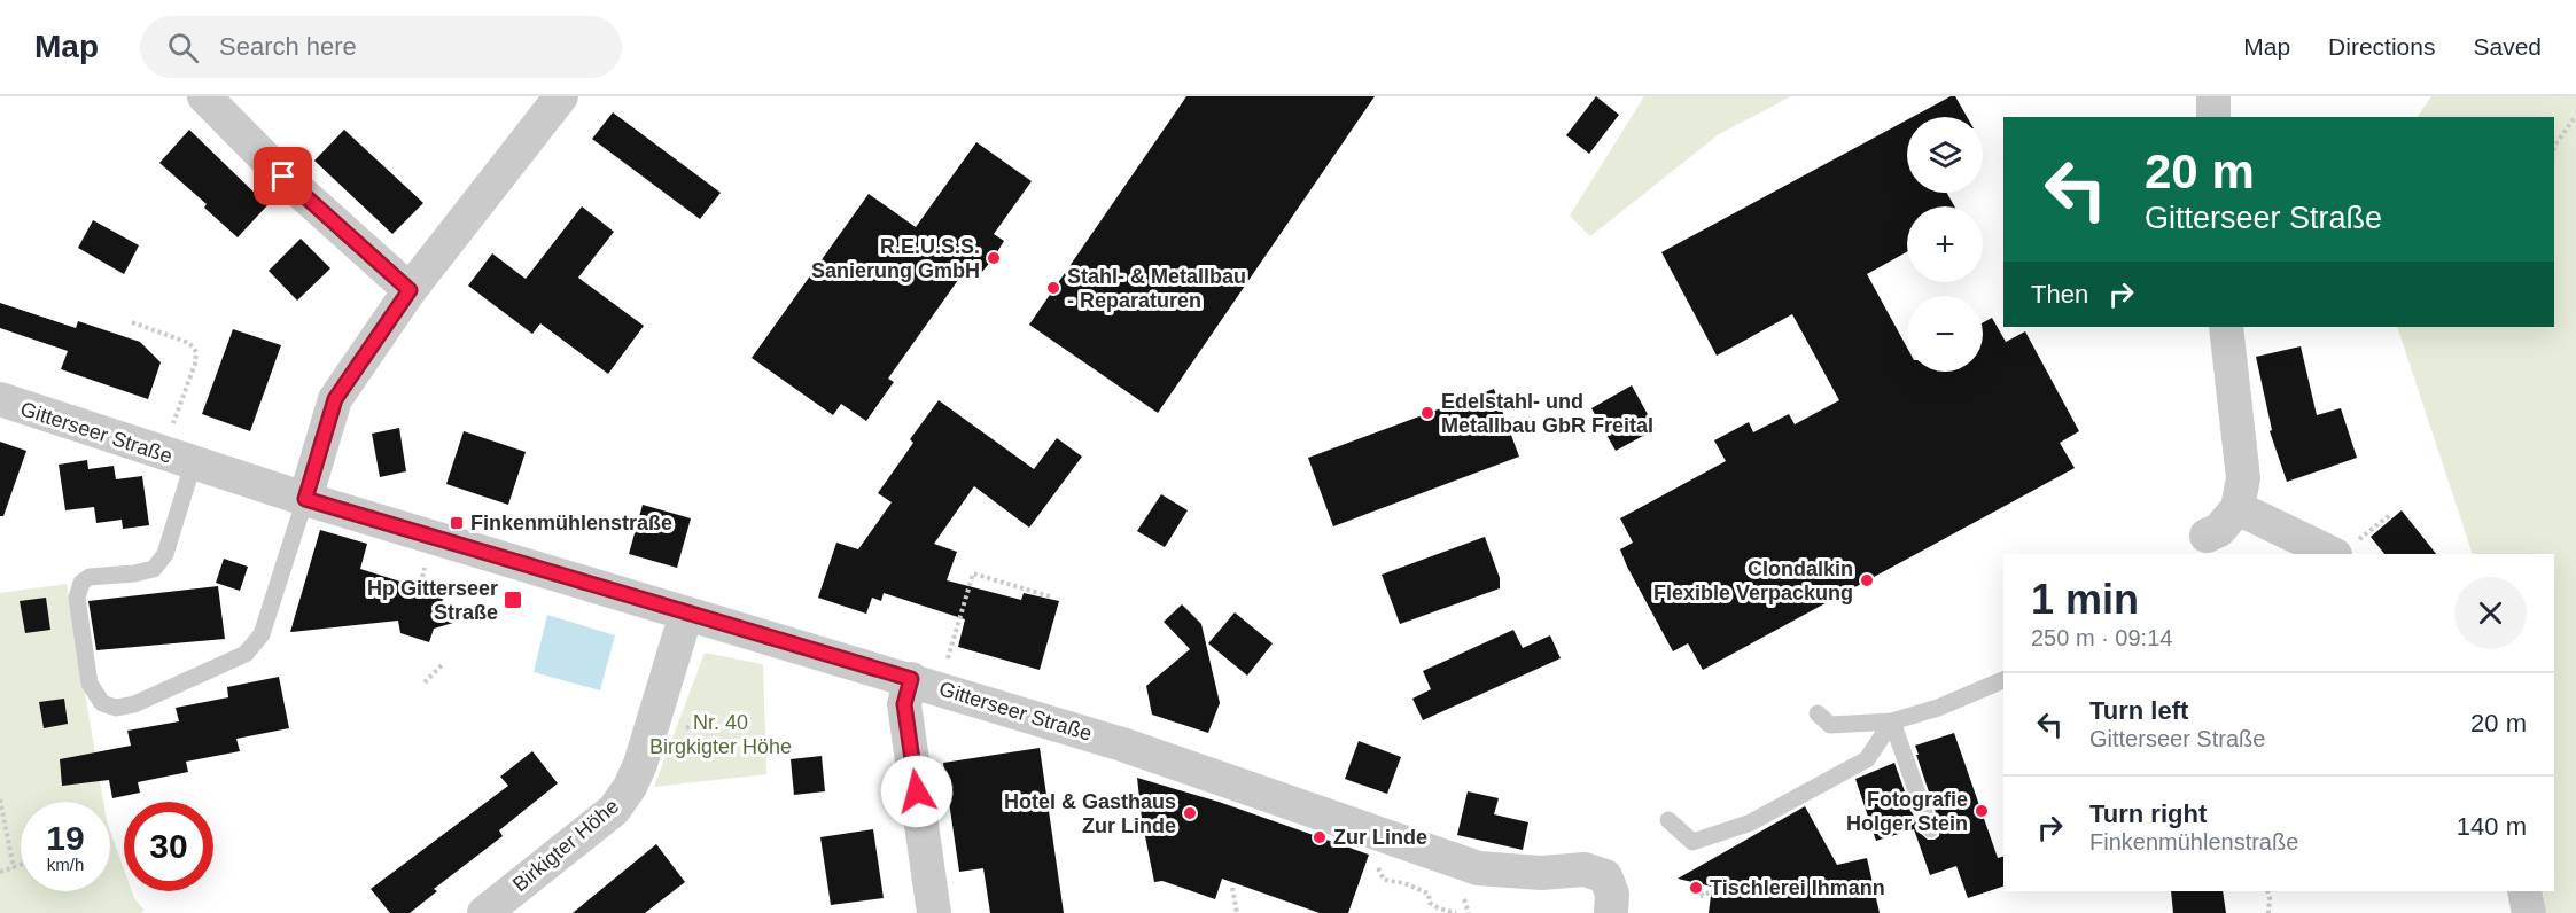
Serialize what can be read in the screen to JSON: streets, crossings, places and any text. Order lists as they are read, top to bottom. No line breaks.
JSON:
{"streets":{"street":["Gitterseer Straße","Birkigter Höhe"]},"crossings":[["Gitterseer Straße","Birkigter Höhe"]],"parks":["Nr. 40 Birgkigter Höhe"],"places":{"other":["R.E.U.S.S. Sanierung GmbH","Stahl- & Metallbau - Reparaturen","Edelstahl- und Metallbau GbR Freital","Clondalkin Flexible Verpackung","Fotografie Holger Stein","Hotel & Gasthaus Zur Linde","Zur Linde","Tischlerei Ihmann"],"transit":["Finkenmühlenstraße","Hp Gitterseer Straße"]},"page":{"header":"Map","search":"Search here","nav":["Map","Directions","Saved"],"map_buttons":["+","−"],"turn":["20 m","Gitterseer Straße"],"then":"Then","heading":["1 min","250 m · 09:14"],"list":[{"name":"Turn left","note":"Gitterseer Straße","value":"20 m"},{"name":"Turn right","note":"Finkenmühlenstraße","value":"140 m"}],"speed":"19 km/h","limit":"30"}}
